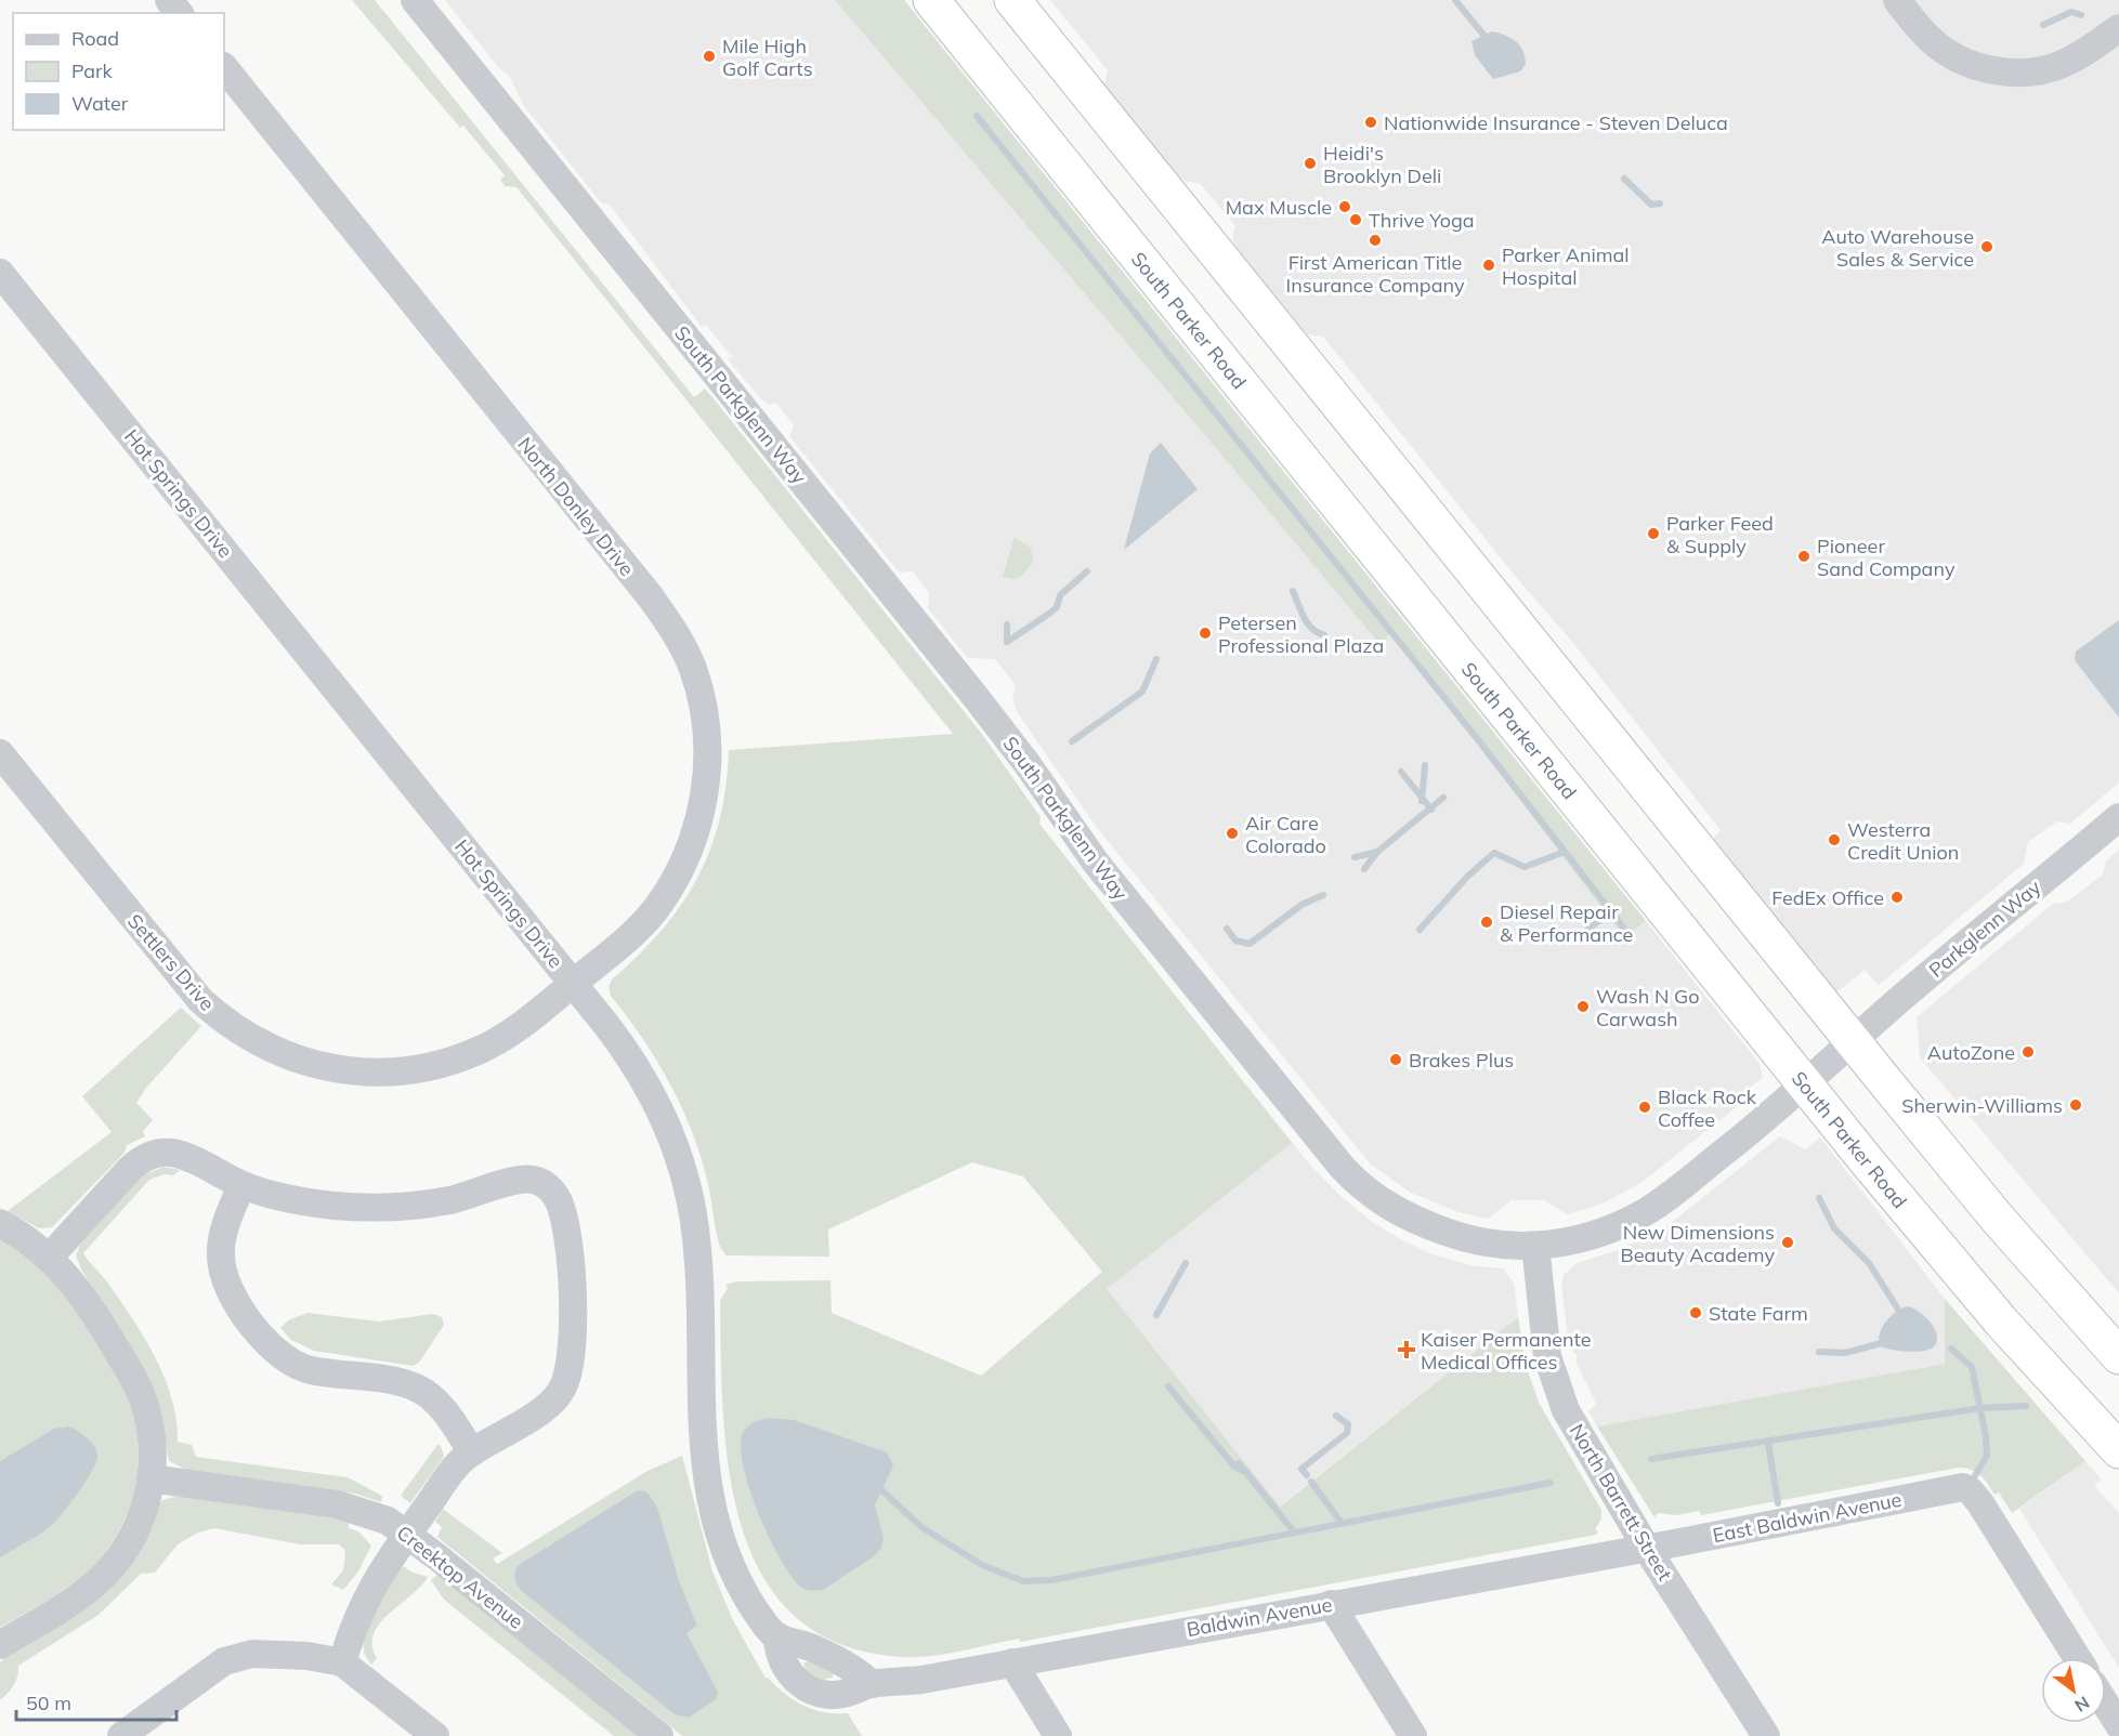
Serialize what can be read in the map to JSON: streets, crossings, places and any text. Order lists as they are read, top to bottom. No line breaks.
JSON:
{"streets":{"highway":["South Parker Road"],"street":["South Parkglenn Way","Hot Springs Drive","North Donley Drive","Parkglenn Way","Settlers Drive","North Barrett Street","East Baldwin Avenue","Creektop Avenue","Baldwin Avenue"]},"crossings":[["South Parker Road","South Parkglenn Way"],["South Parkglenn Way","Parkglenn Way"],["South Parkglenn Way","North Barrett Street"],["Hot Springs Drive","North Donley Drive"],["Hot Springs Drive","Settlers Drive"],["Hot Springs Drive","Baldwin Avenue"],["North Donley Drive","Settlers Drive"],["North Barrett Street","East Baldwin Avenue"],["North Barrett Street","Baldwin Avenue"],["East Baldwin Avenue","Baldwin Avenue"]],"places":{"other":["Mile High Golf Carts","Nationwide Insurance - Steven Deluca","Heidi's Brooklyn Deli","Max Muscle","Thrive Yoga","First American Title Insurance Company","Auto Warehouse Sales & Service","Parker Animal Hospital","Parker Feed & Supply","Pioneer Sand Company","Petersen Professional Plaza","Air Care Colorado","Westerra Credit Union","FedEx Office","Diesel Repair & Performance","Wash N Go Carwash","AutoZone","Brakes Plus","Sherwin-Williams","Black Rock Coffee","New Dimensions Beauty Academy","State Farm"],"health":["Kaiser Permanente Medical Offices"]},"legend":["Road","Park","Water"],"scale_bar":"50 m","north":"bottom right"}
